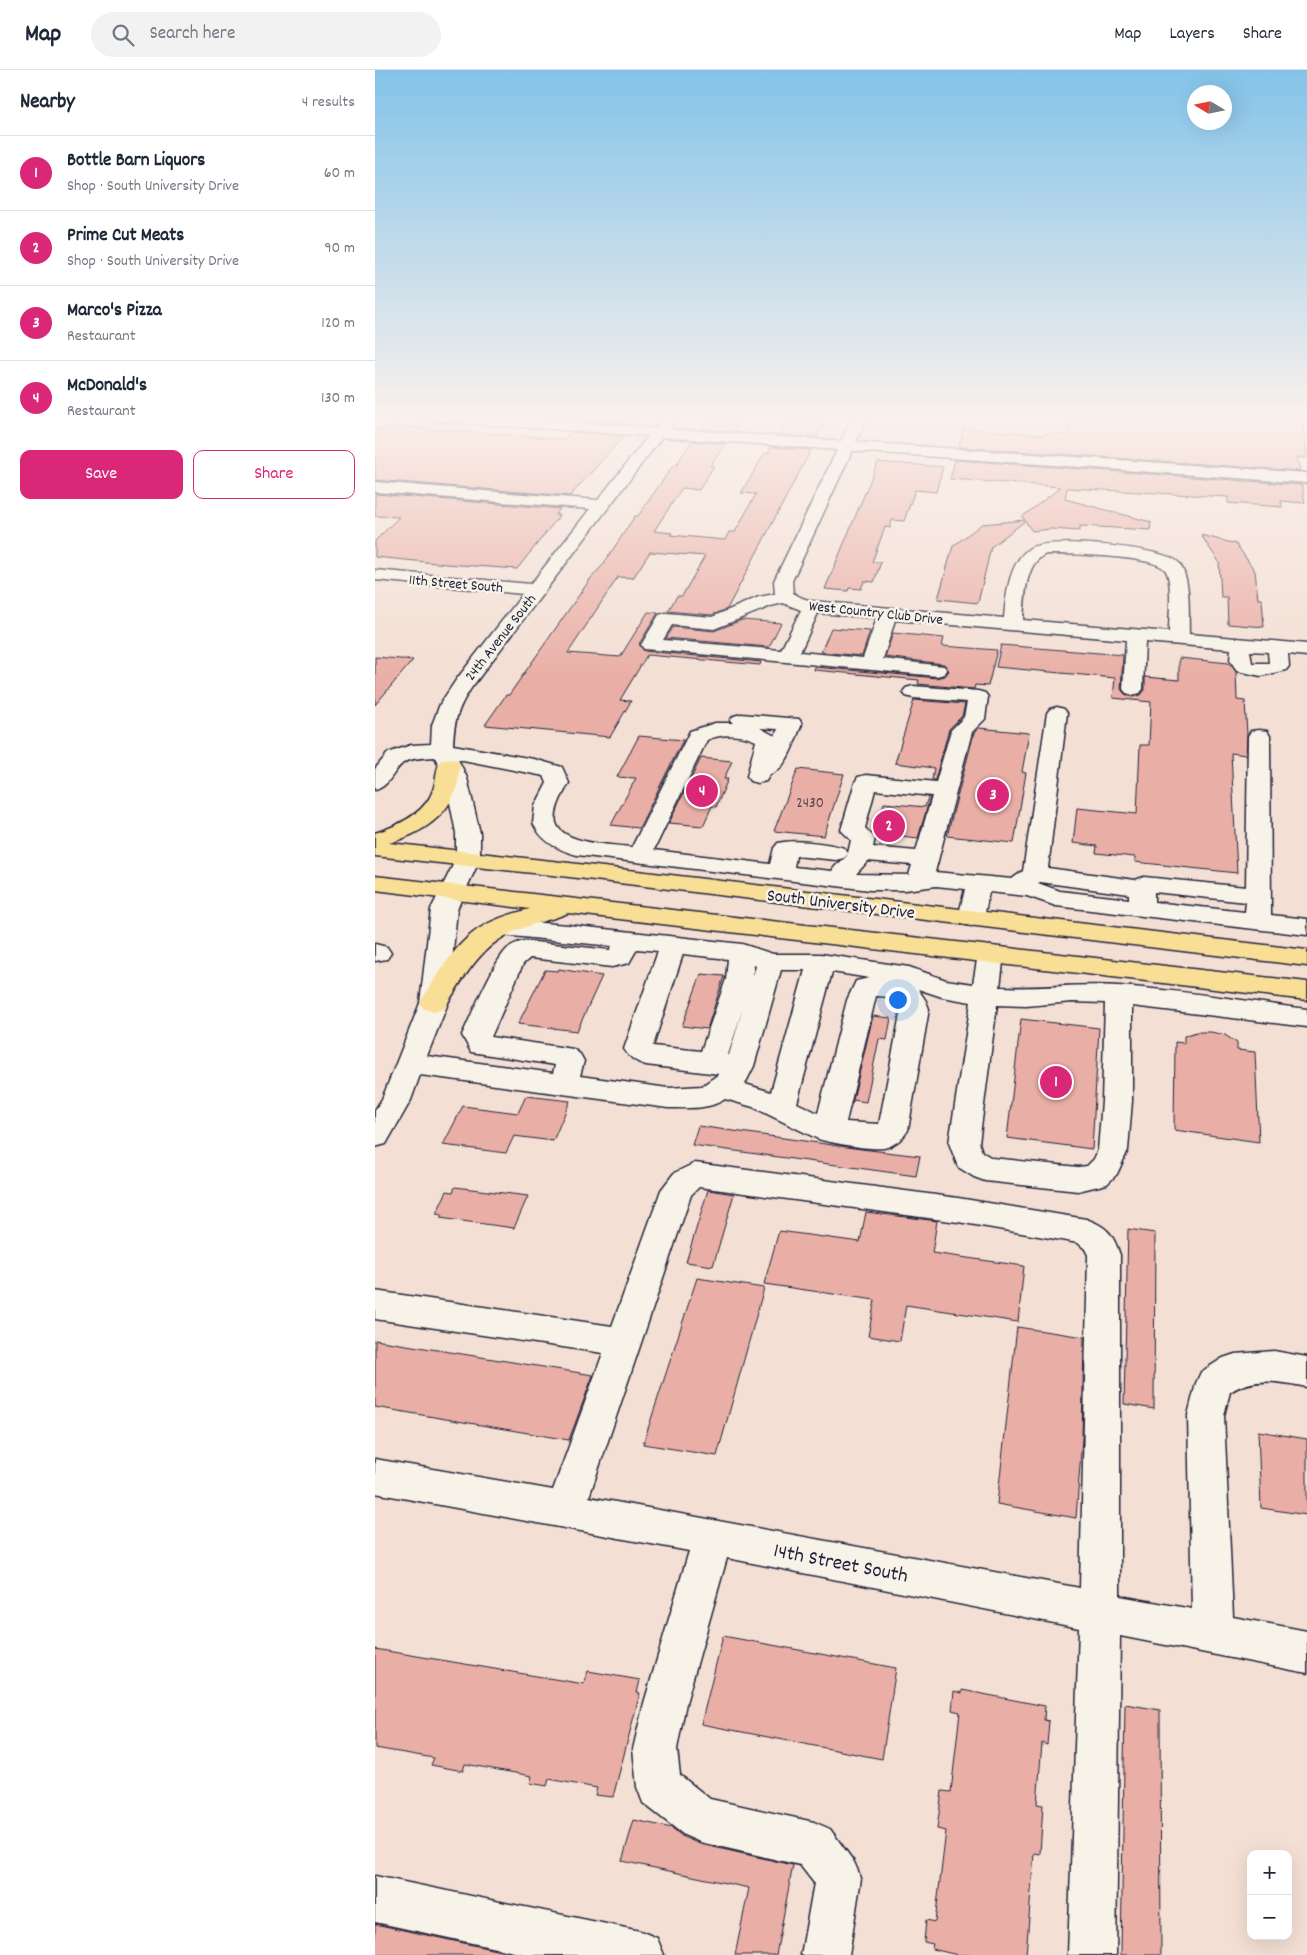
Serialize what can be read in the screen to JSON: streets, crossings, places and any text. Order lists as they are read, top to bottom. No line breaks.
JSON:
{"streets":{"main road":["South University Drive"],"street":["11th Street South","West Country Club Drive","24th Avenue South","14th Street South"]},"crossings":[["11th Street South","24th Avenue South"],["24th Avenue South","South University Drive"]],"house_numbers":["2430"],"north":"left","page":{"header":"Map","search":"Search here","nav":["Map","Layers","Share"],"heading":["Nearby","4 results"],"list":[{"mark":"1","name":"Bottle Barn Liquors","note":"Shop · South University Drive","value":"60 m"},{"mark":"2","name":"Prime Cut Meats","note":"Shop · South University Drive","value":"90 m"},{"mark":"3","name":"Marco's Pizza","note":"Restaurant","value":"120 m"},{"mark":"4","name":"McDonald's","note":"Restaurant","value":"130 m"}],"buttons":["Save","Share"],"pins":["4","3","2","1"],"map_buttons":["+","−"]}}
